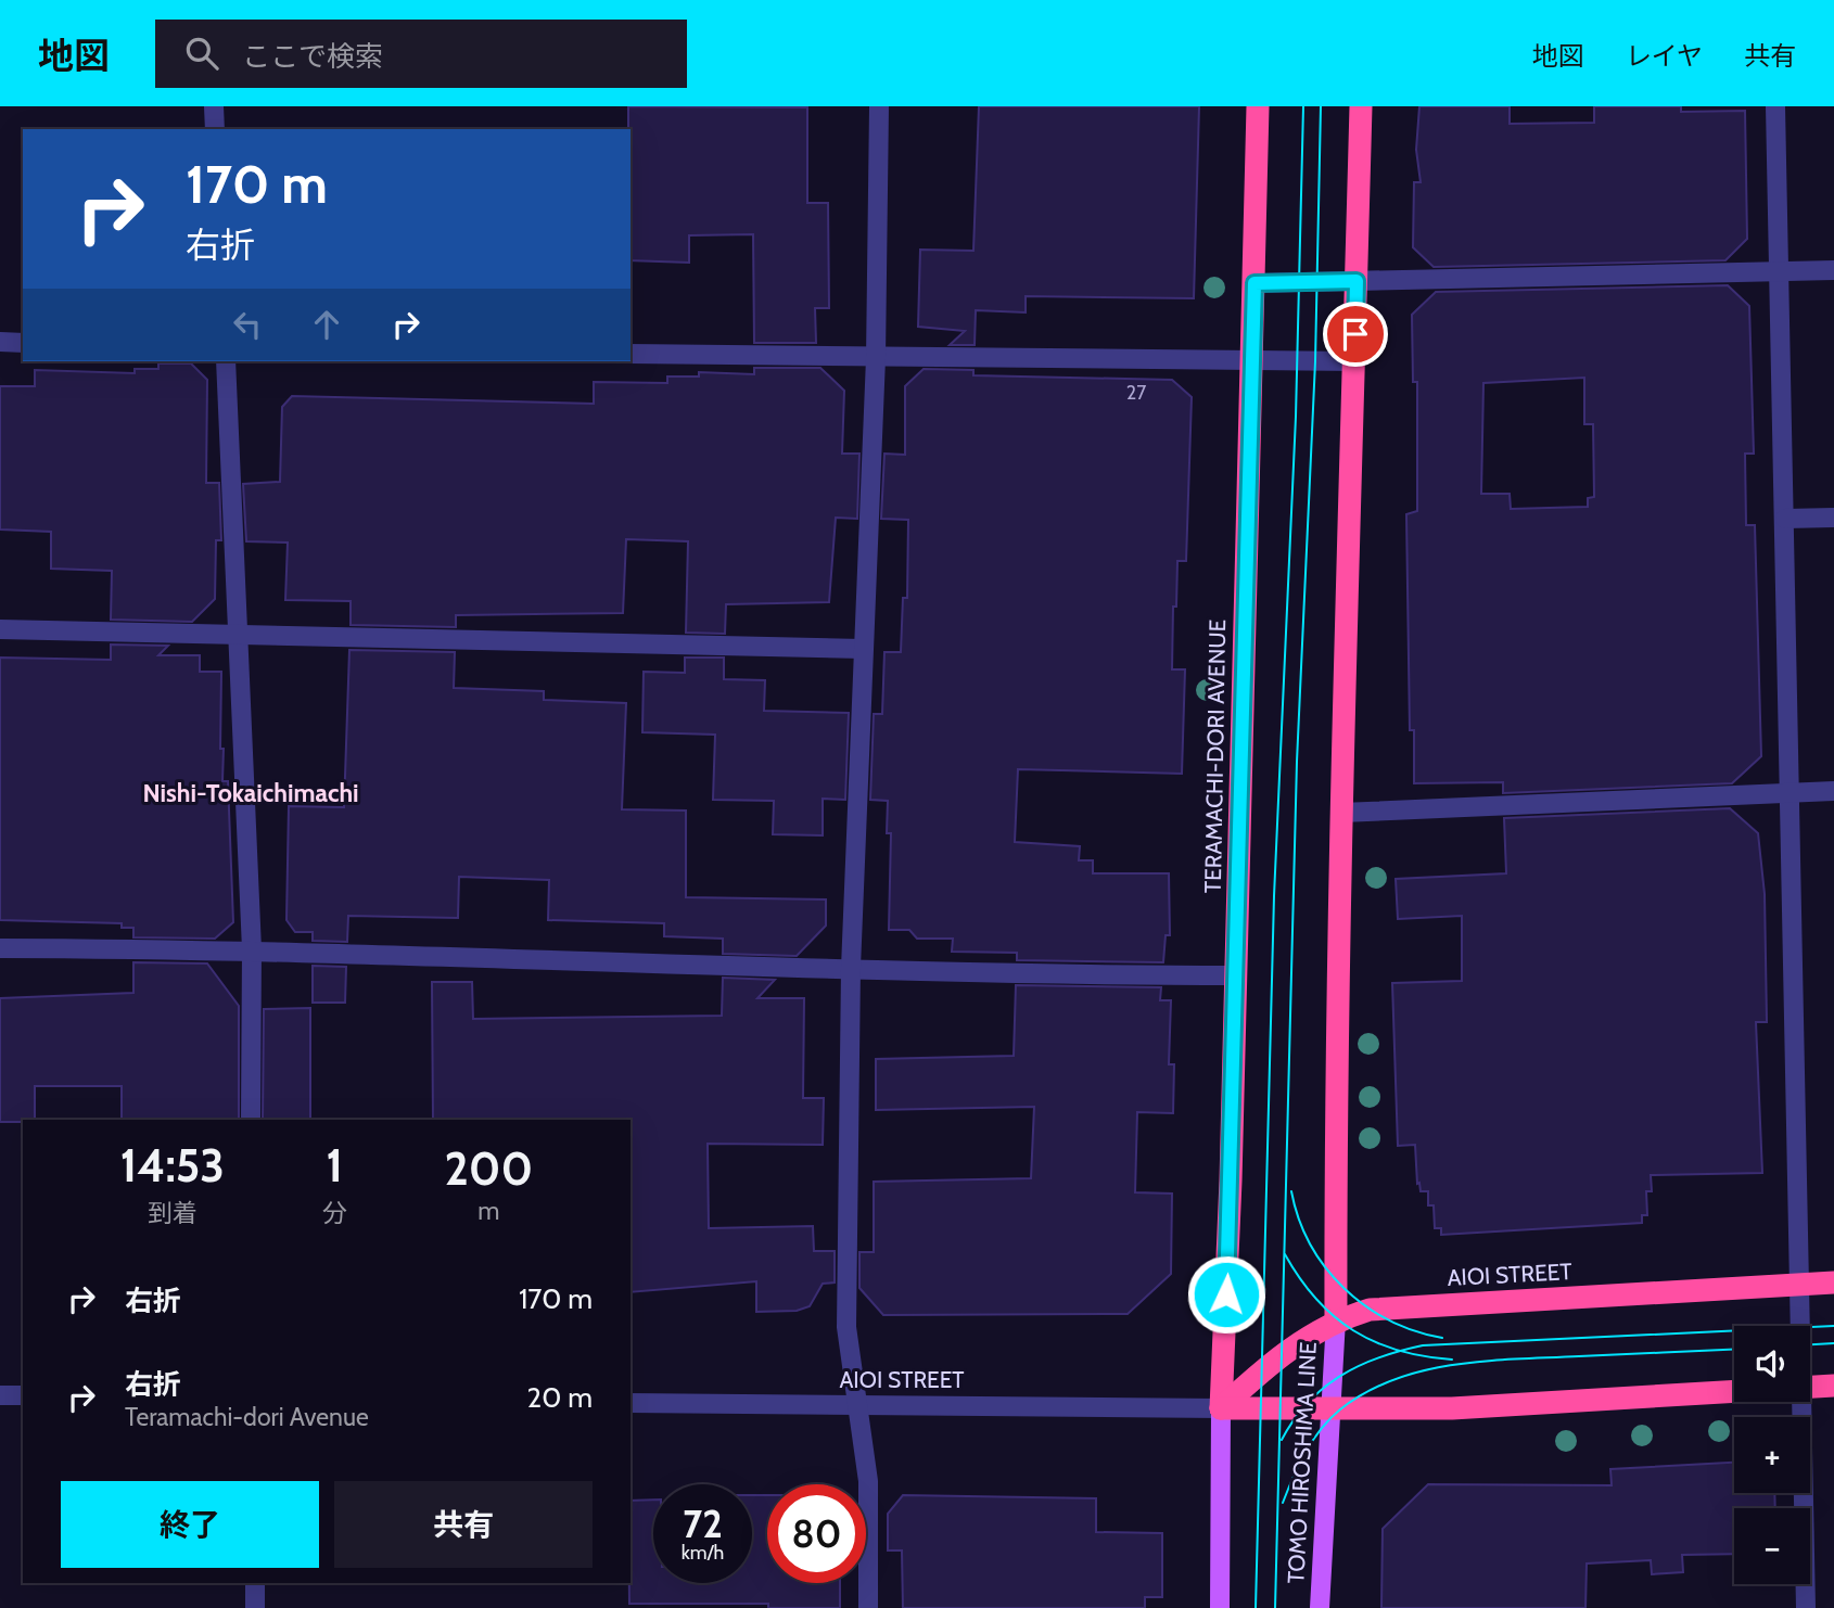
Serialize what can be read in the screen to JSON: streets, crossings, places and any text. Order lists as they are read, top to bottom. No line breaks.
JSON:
{"streets":{"highway":["TERAMACHI-DORI AVENUE","AIOI STREET"],"main road":["TOMO HIROSHIMA LINE"]},"crossings":[["TERAMACHI-DORI AVENUE","AIOI STREET"],["AIOI STREET","TOMO HIROSHIMA LINE"]],"districts":["Nishi-Tokaichimachi"],"house_numbers":["27"],"page":{"header":"地図","search":"ここで検索","nav":["地図","レイヤ","共有"],"turn":["170 m","右折"],"eta":["14:53","到着","1","分","200","m"],"list":[{"name":"右折","value":"170 m"},{"name":"右折","note":"Teramachi-dori Avenue","value":"20 m"}],"map_buttons":["+","−"],"buttons":["終了","共有"],"speed":"72 km/h","limit":"80"}}
